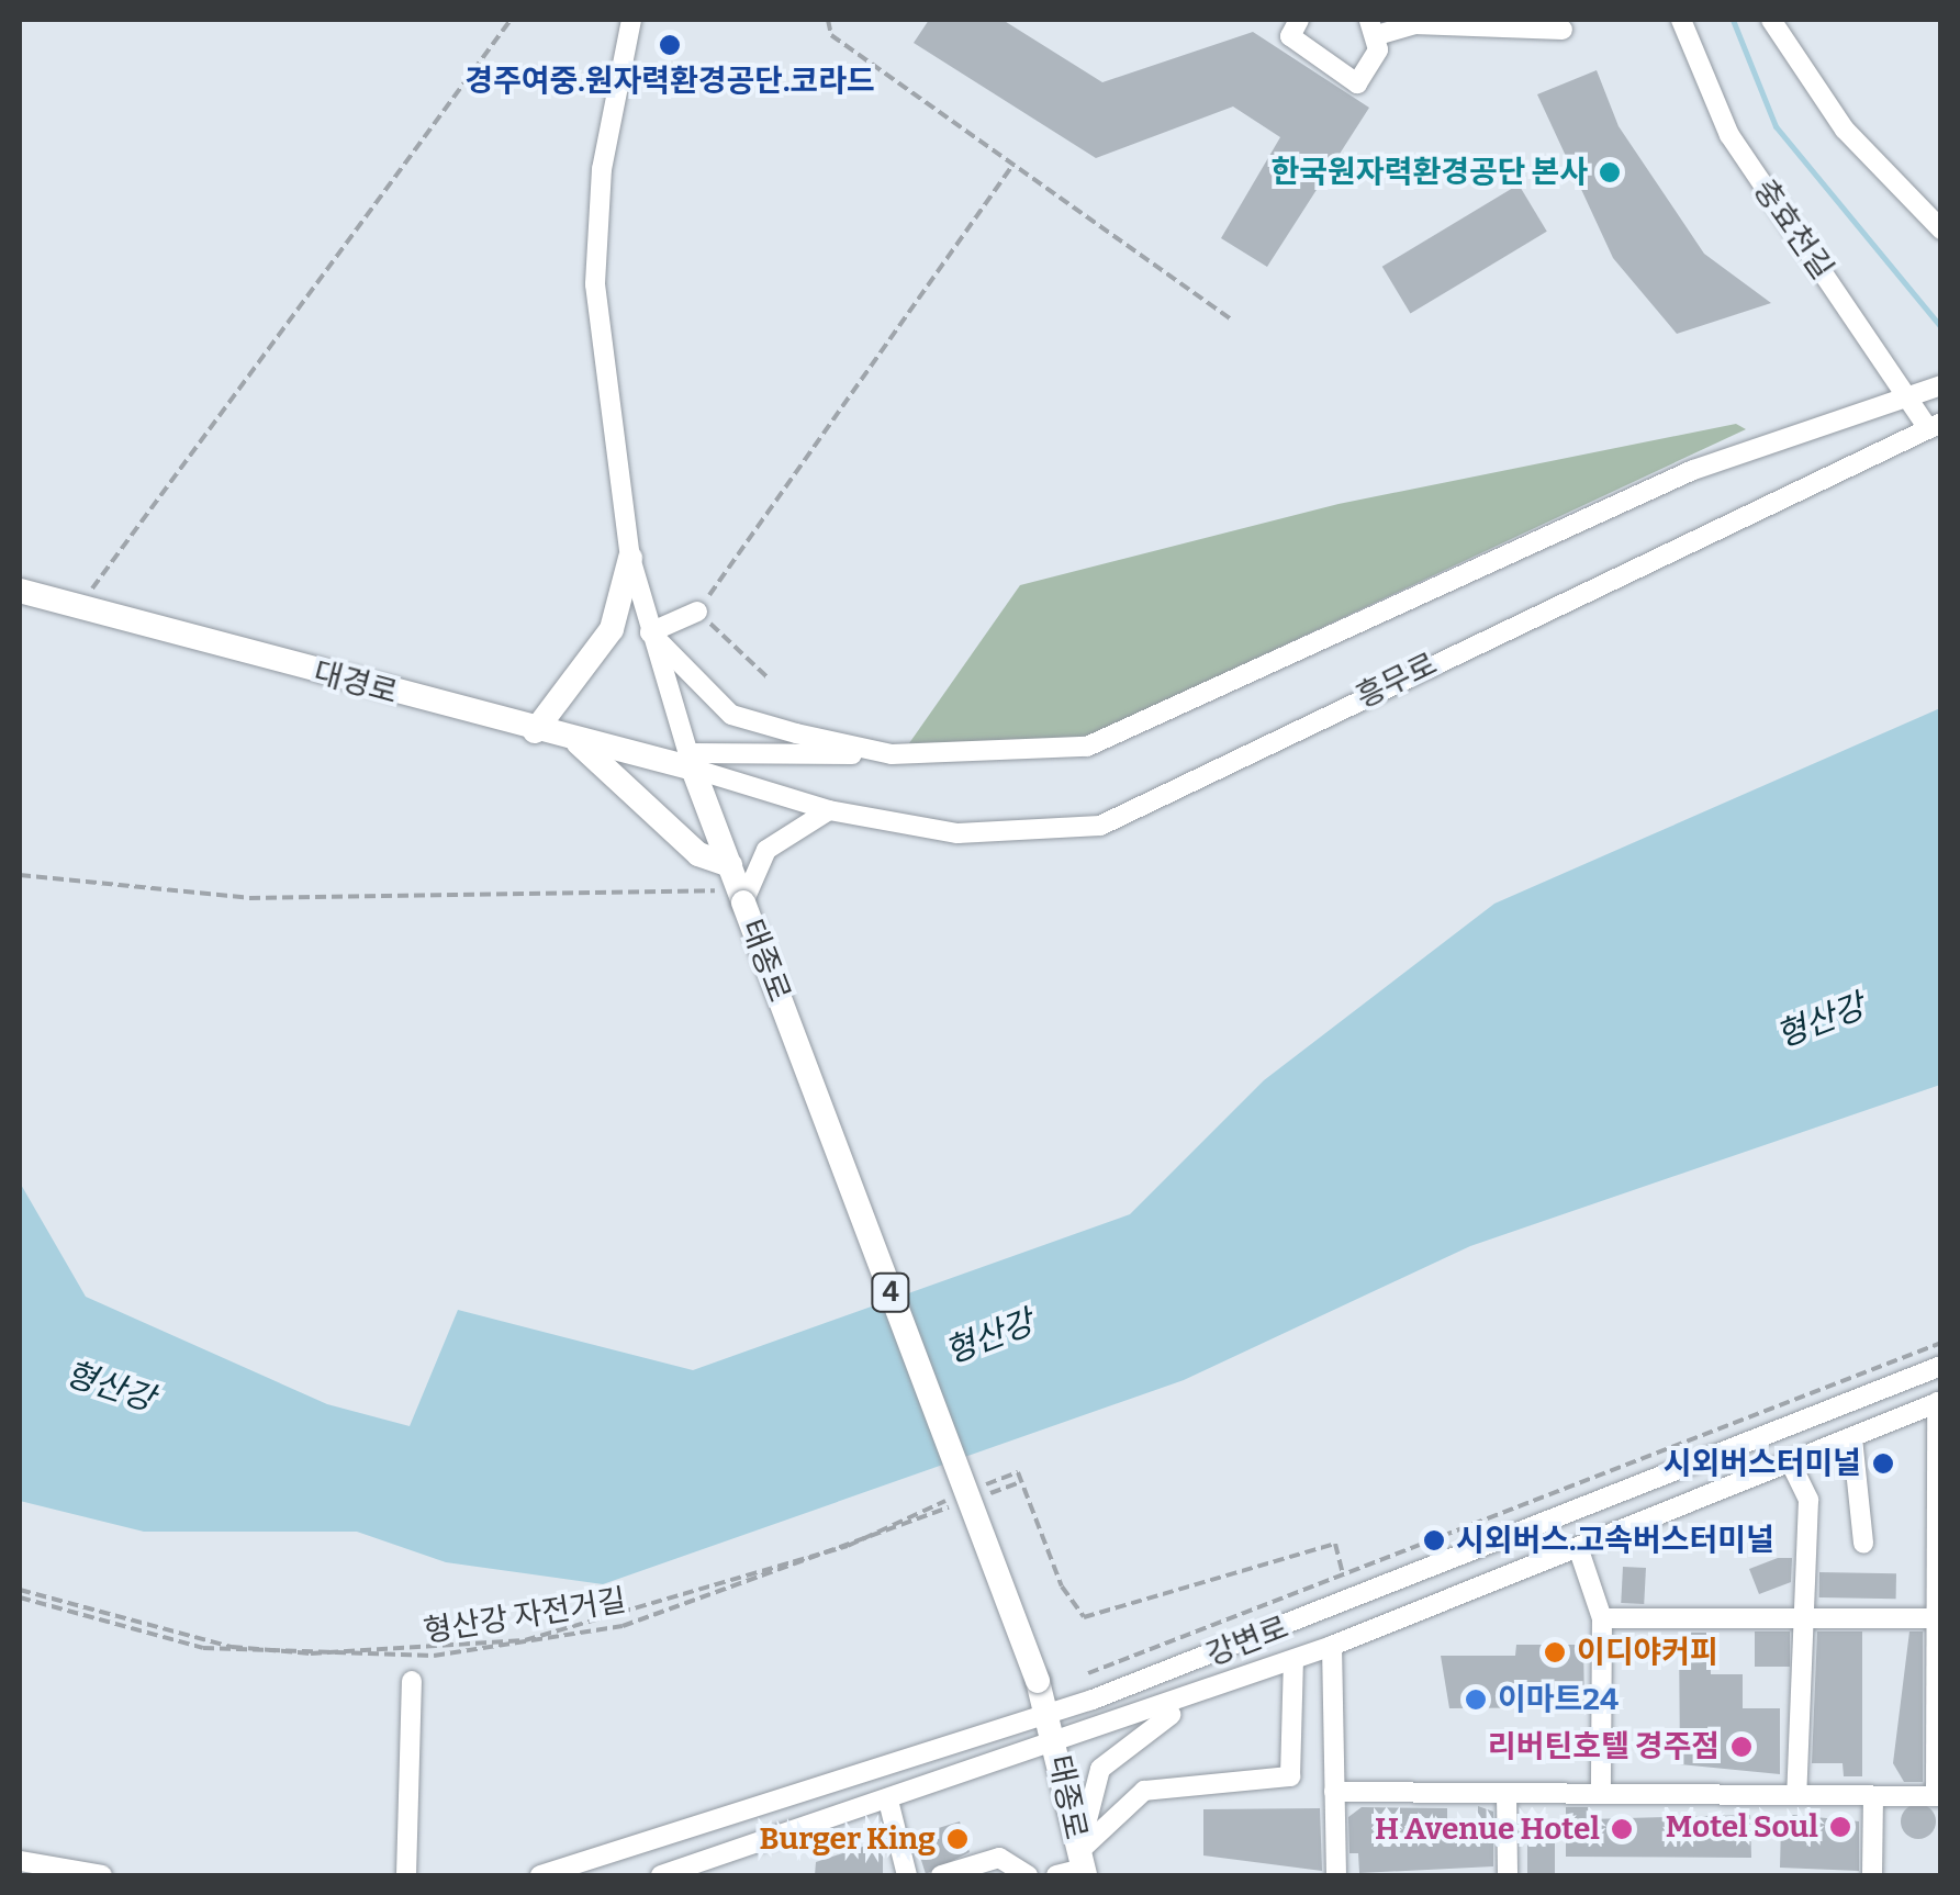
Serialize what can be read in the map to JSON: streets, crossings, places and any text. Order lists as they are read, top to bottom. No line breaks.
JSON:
{"streets":{"main road":["대경로","태종로","4"],"street":["충효천길","흥무로","강변로"],"path":["형산강 자전거길"]},"crossings":[["충효천길","흥무로"],["흥무로","대경로"],["흥무로","태종로"],["대경로","태종로"],["태종로","강변로"]],"water":["형산강"],"places":["경주여중.원자력환경공단.코라드","한국원자력환경공단 본사","시외버스터미널","시외버스.고속버스터미널","이디야커피","이마트24","리버틴호텔 경주점","Motel Soul","H Avenue Hotel","Burger King"]}
